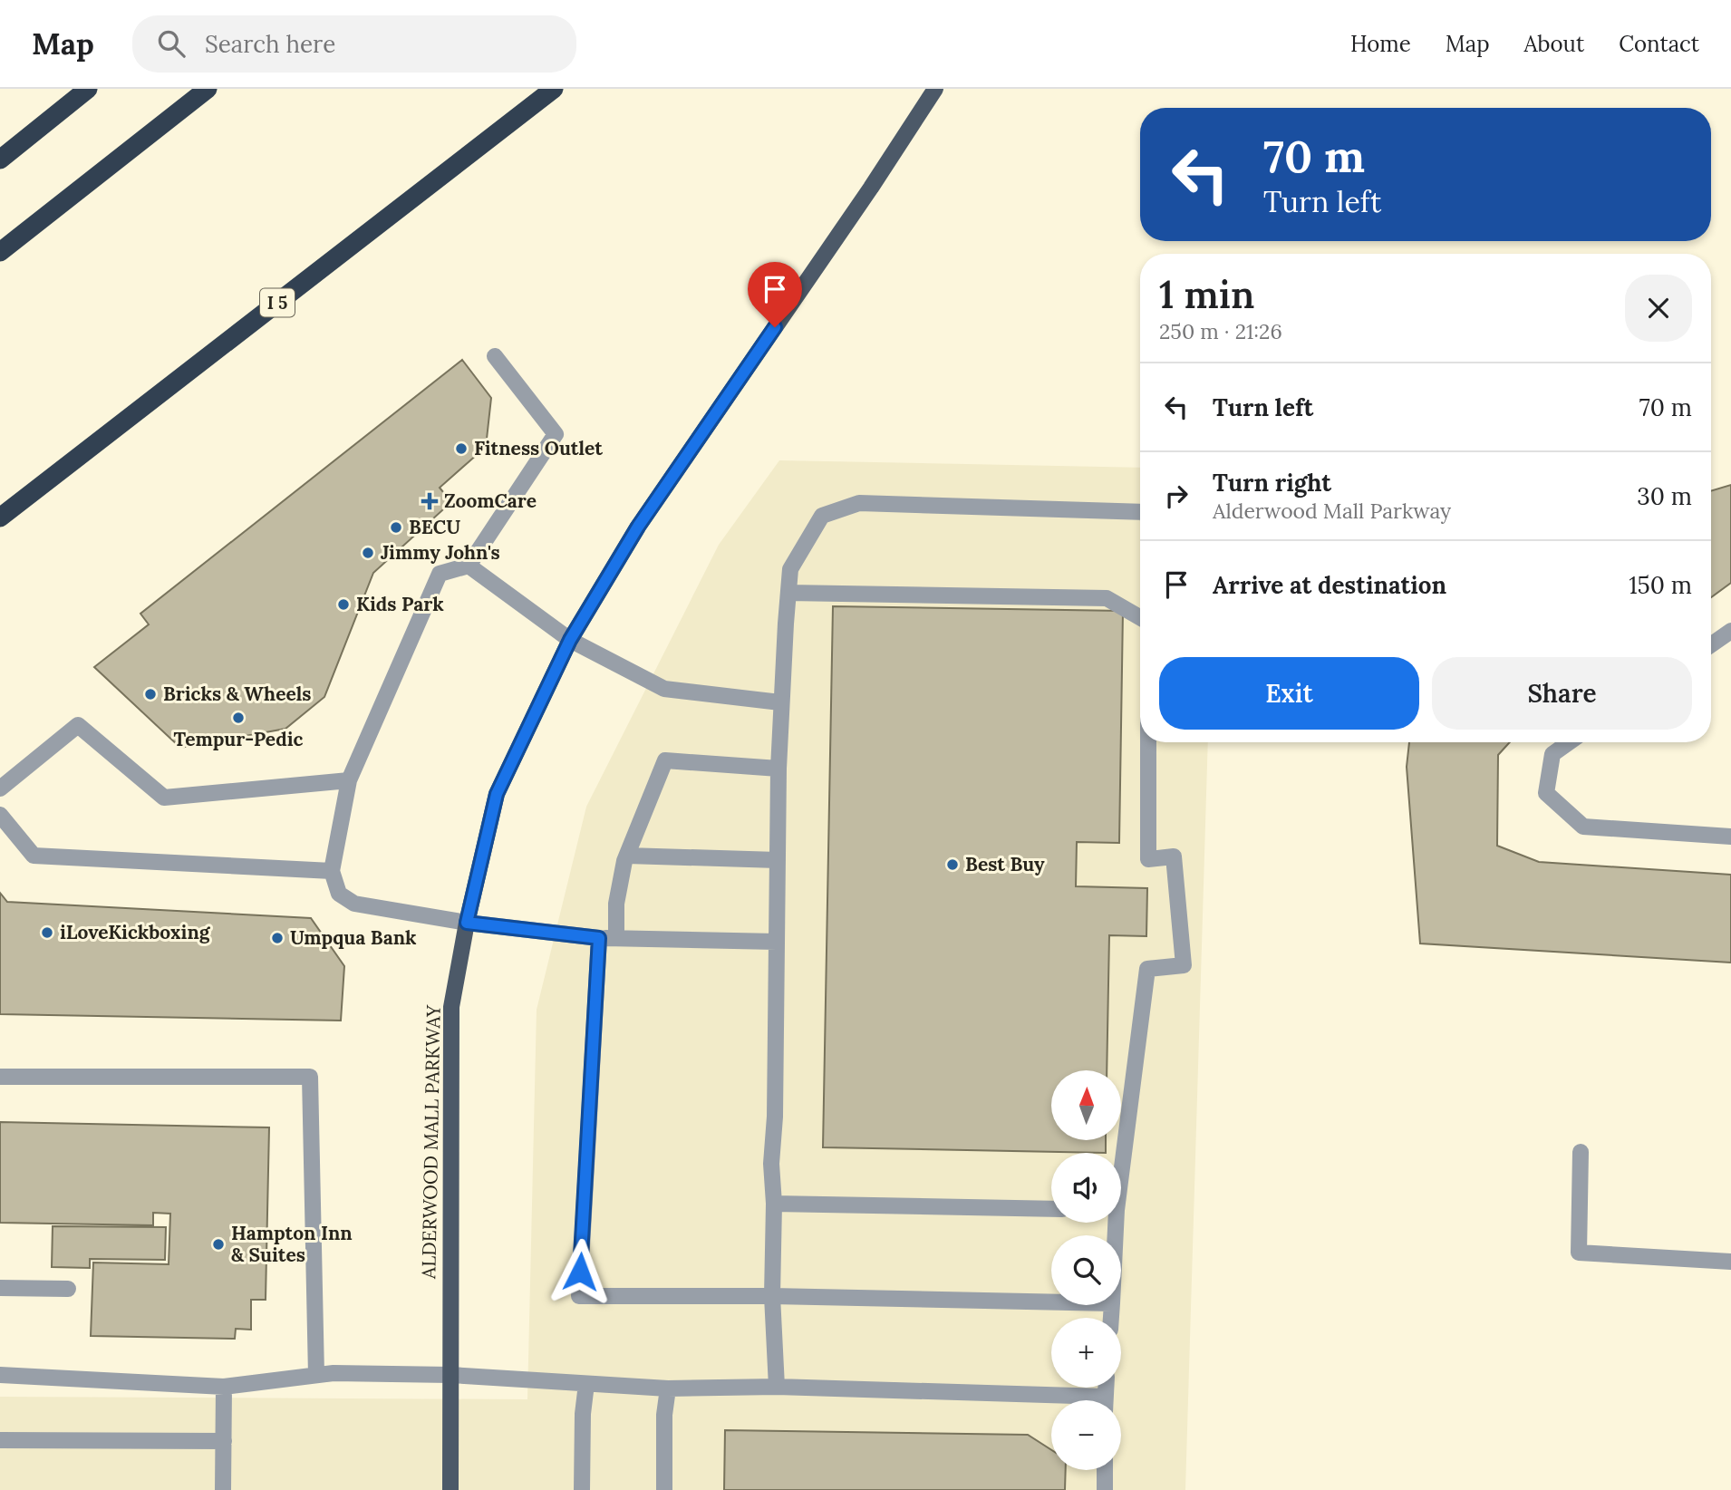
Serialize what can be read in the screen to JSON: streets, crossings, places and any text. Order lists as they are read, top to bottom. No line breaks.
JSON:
{"streets":{"highway":["I 5"],"main road":["ALDERWOOD MALL PARKWAY"]},"places":{"other":["Fitness Outlet","BECU","Jimmy John's","Kids Park","Bricks & Wheels","Tempur-Pedic","Best Buy","iLoveKickboxing","Umpqua Bank","Hampton Inn & Suites"],"health":["ZoomCare"]},"north":"top","page":{"header":"Map","search":"Search here","nav":["Home","Map","About","Contact"],"turn":["70 m","Turn left"],"heading":["1 min","250 m · 21:26"],"list":[{"name":"Turn left","value":"70 m"},{"name":"Turn right","note":"Alderwood Mall Parkway","value":"30 m"},{"name":"Arrive at destination","value":"150 m"}],"buttons":["Exit","Share"],"map_buttons":["+","−"]}}
